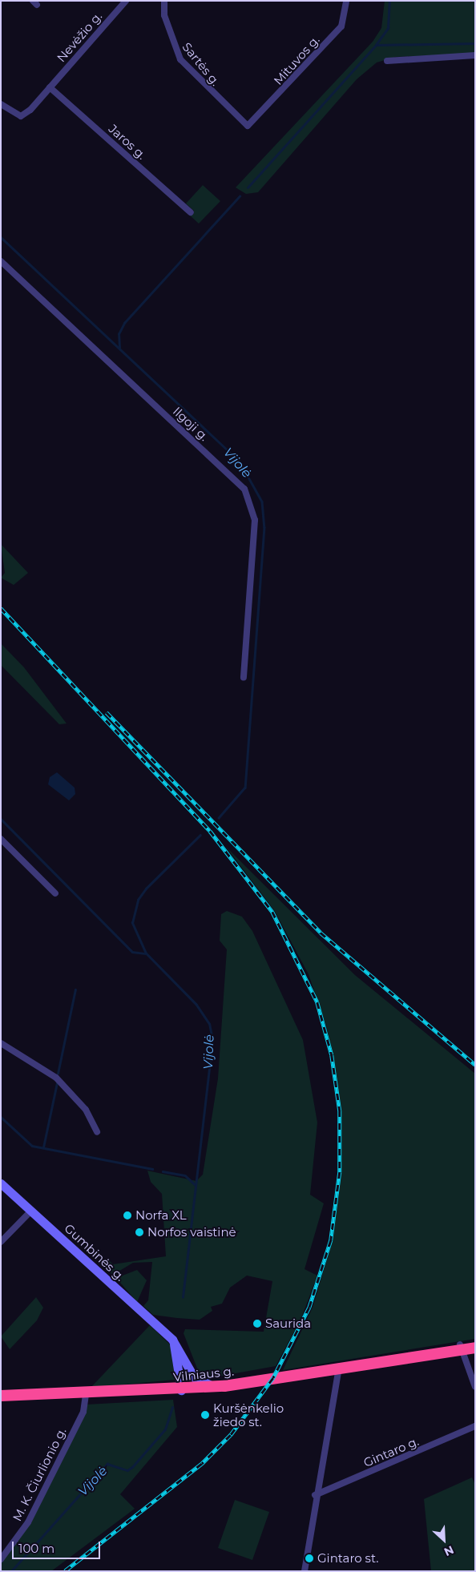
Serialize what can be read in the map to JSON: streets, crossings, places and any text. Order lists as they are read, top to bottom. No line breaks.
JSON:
{"streets":{"highway":["Vilniaus g."],"main road":["Gumbinės g."],"street":["Nevėžio g.","Mituvos g.","Sartės g.","Jaros g.","Ilgoji g.","Gintaro g.","M. K. Čiurlionio g."]},"crossings":[["Nevėžio g.","Jaros g."],["Mituvos g.","Sartės g."],["Gumbinės g.","Vilniaus g."],["Vilniaus g.","M. K. Čiurlionio g."]],"water":["Vijolė"],"places":["Norfa XL","Norfos vaistinė","Saurida","Kuršėnkelio žiedo st.","Gintaro st."],"scale_bar":"100 m","north":"bottom right"}
